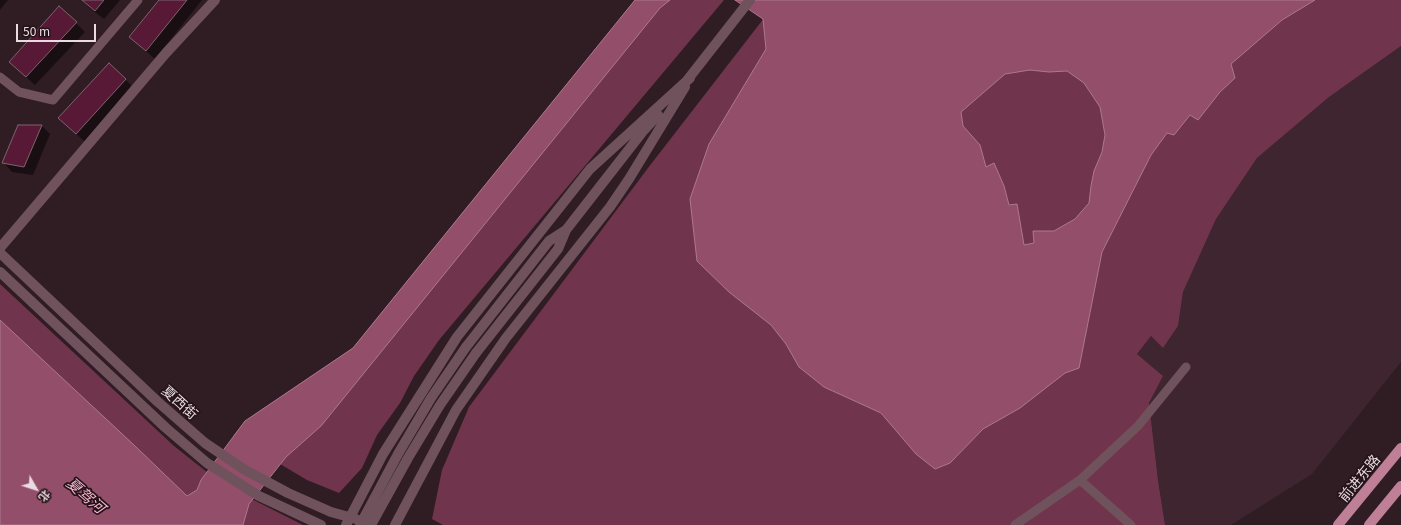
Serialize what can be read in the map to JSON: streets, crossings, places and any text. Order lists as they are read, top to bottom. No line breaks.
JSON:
{"streets":{"main road":["前进东路"],"street":["夏西街"]},"water":["夏驾河"],"scale_bar":"50 m","north":"bottom right"}
